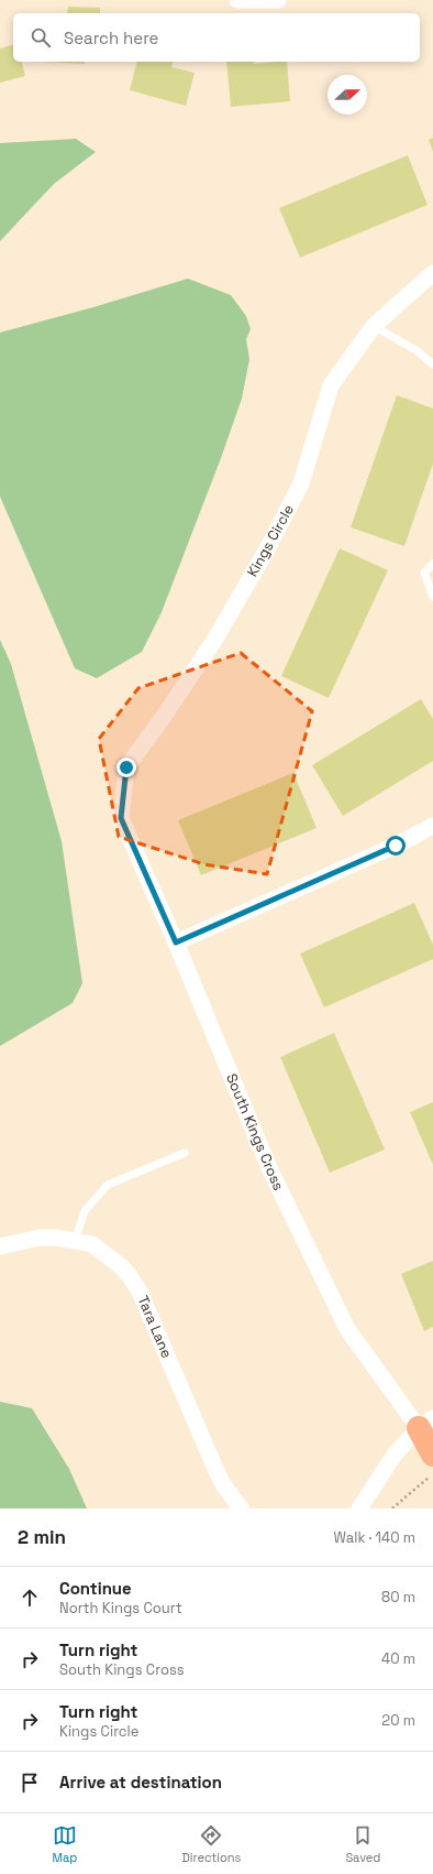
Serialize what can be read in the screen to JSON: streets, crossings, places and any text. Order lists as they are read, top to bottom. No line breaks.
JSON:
{"streets":{"street":["Kings Circle","South Kings Cross","Tara Lane"]},"crossings":[["Kings Circle","South Kings Cross"]],"north":"right","page":{"search":"Search here","heading":["2 min","Walk · 140 m"],"list":[["Continue","North Kings Court","80 m"],["Turn right","South Kings Cross","40 m"],["Turn right","Kings Circle","20 m"],"Arrive at destination"],"nav":["Map","Directions","Saved"]}}
